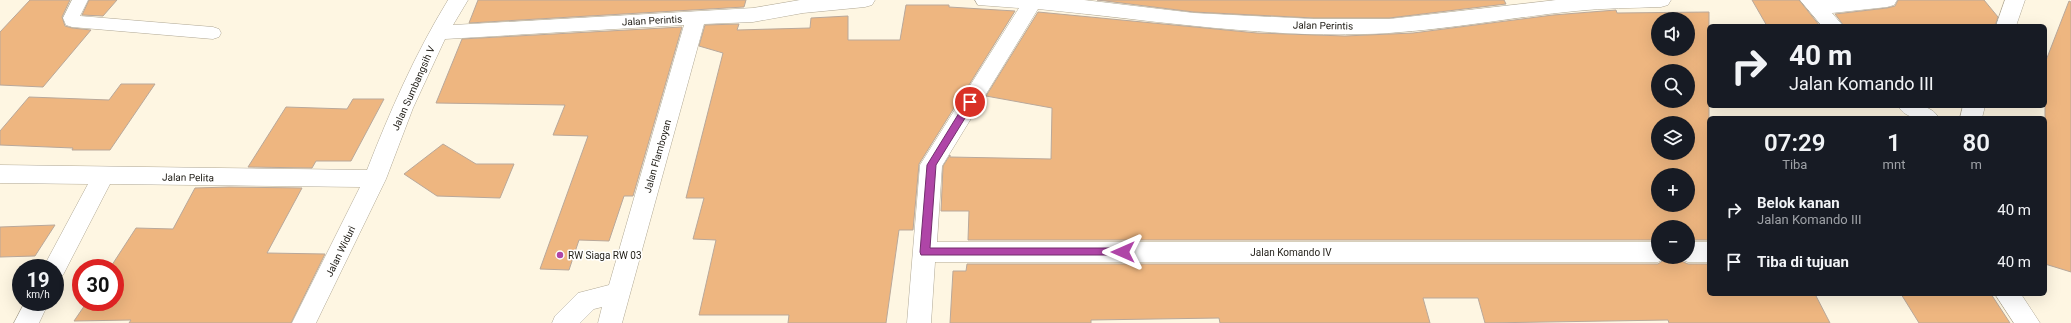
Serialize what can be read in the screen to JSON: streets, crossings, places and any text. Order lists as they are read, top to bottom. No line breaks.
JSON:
{"streets":{"street":["Jalan Perintis","Jalan Sumbangsih V","Jalan Flamboyan","Jalan Pelita","Jalan Widuri","Jalan Komando IV"]},"crossings":[["Jalan Perintis","Jalan Sumbangsih V"],["Jalan Perintis","Jalan Flamboyan"],["Jalan Sumbangsih V","Jalan Pelita"],["Jalan Sumbangsih V","Jalan Widuri"],["Jalan Pelita","Jalan Widuri"]],"places":["RW Siaga RW 03"],"page":{"map_buttons":["+","−"],"turn":["40 m","Jalan Komando III"],"eta":["07:29","Tiba","1","mnt","80","m"],"list":[{"name":"Belok kanan","note":"Jalan Komando III","value":"40 m"},{"name":"Tiba di tujuan","value":"40 m"}],"speed":"19 km/h","limit":"30"}}
